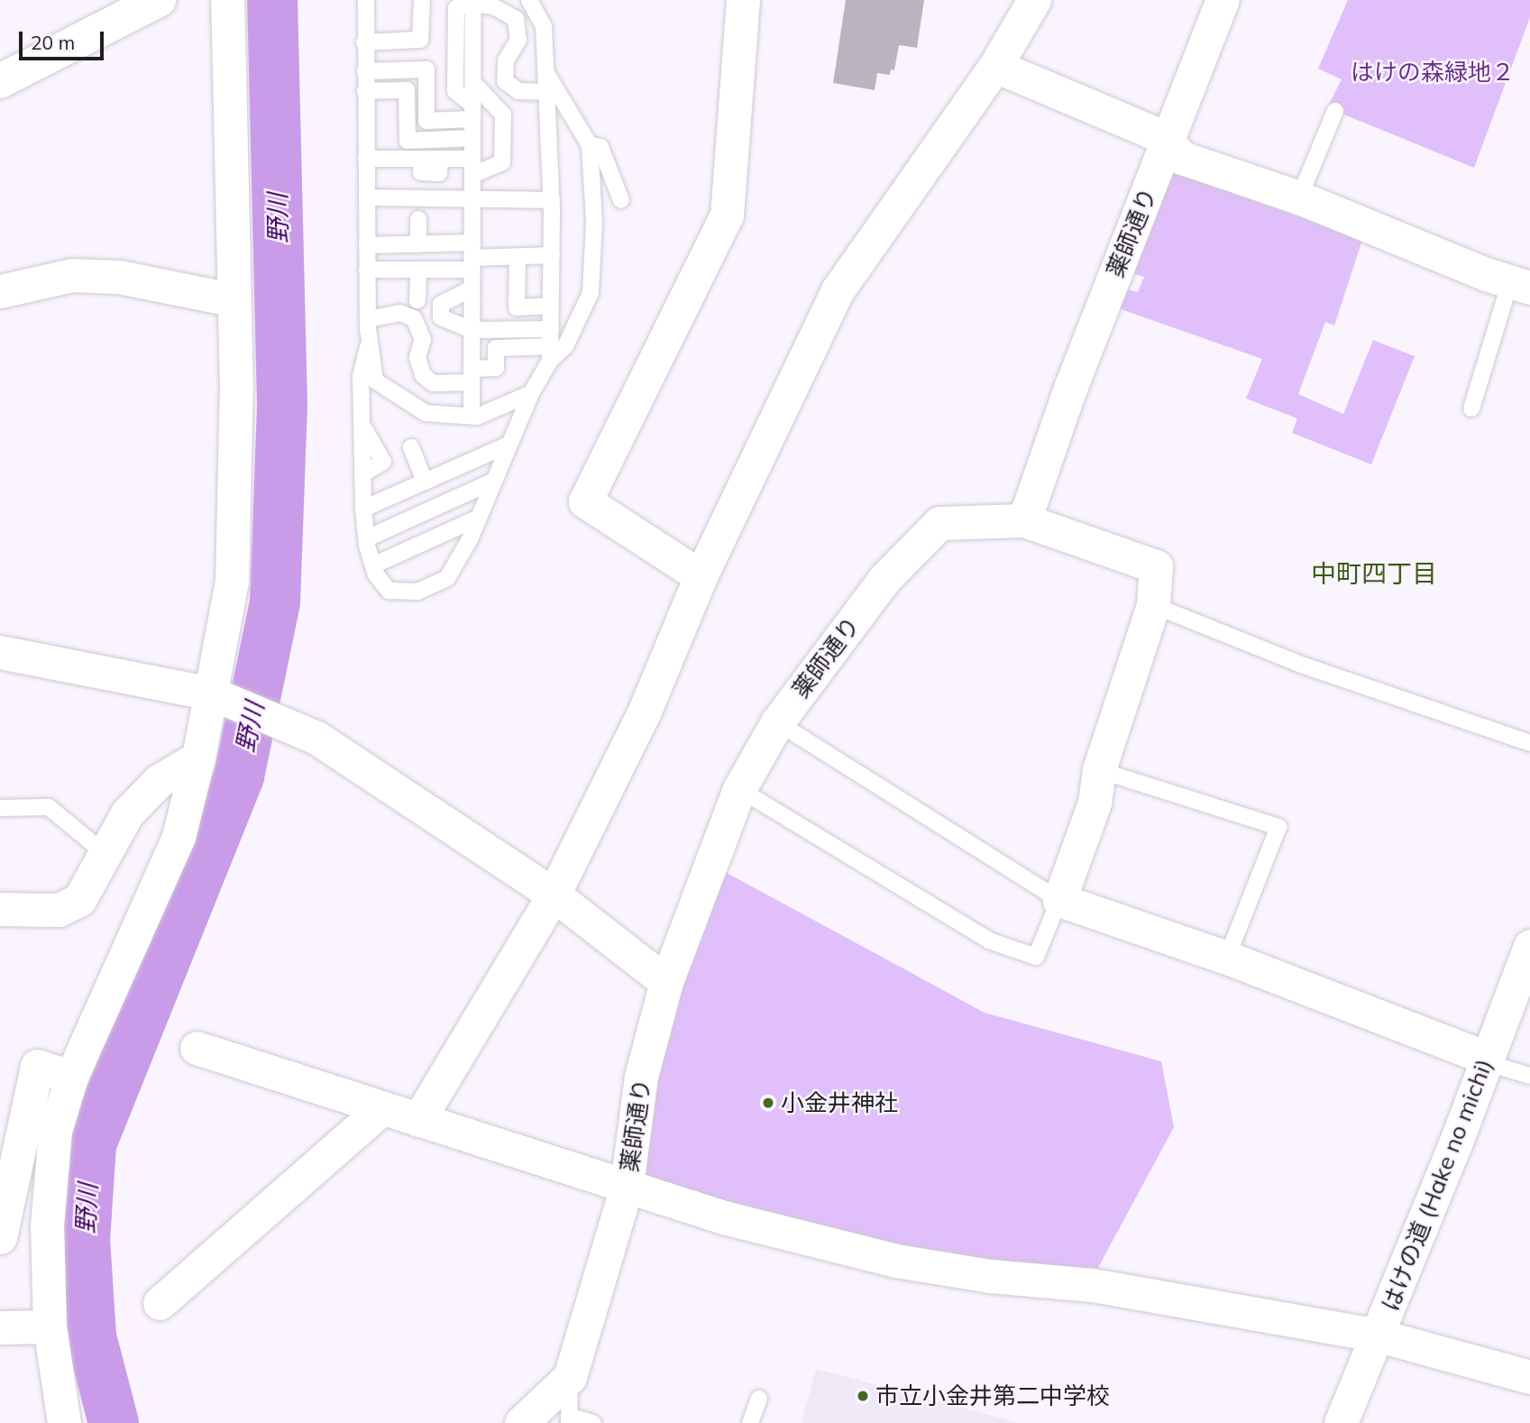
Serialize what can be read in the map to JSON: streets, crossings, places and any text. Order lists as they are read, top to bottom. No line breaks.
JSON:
{"streets":{"street":["薬師通り","はけの道 (Hake no michi)"]},"districts":["中町四丁目"],"water":["野川"],"parks":["はけの森緑地２"],"places":["小金井神社","市立小金井第二中学校"],"scale_bar":"20 m"}
